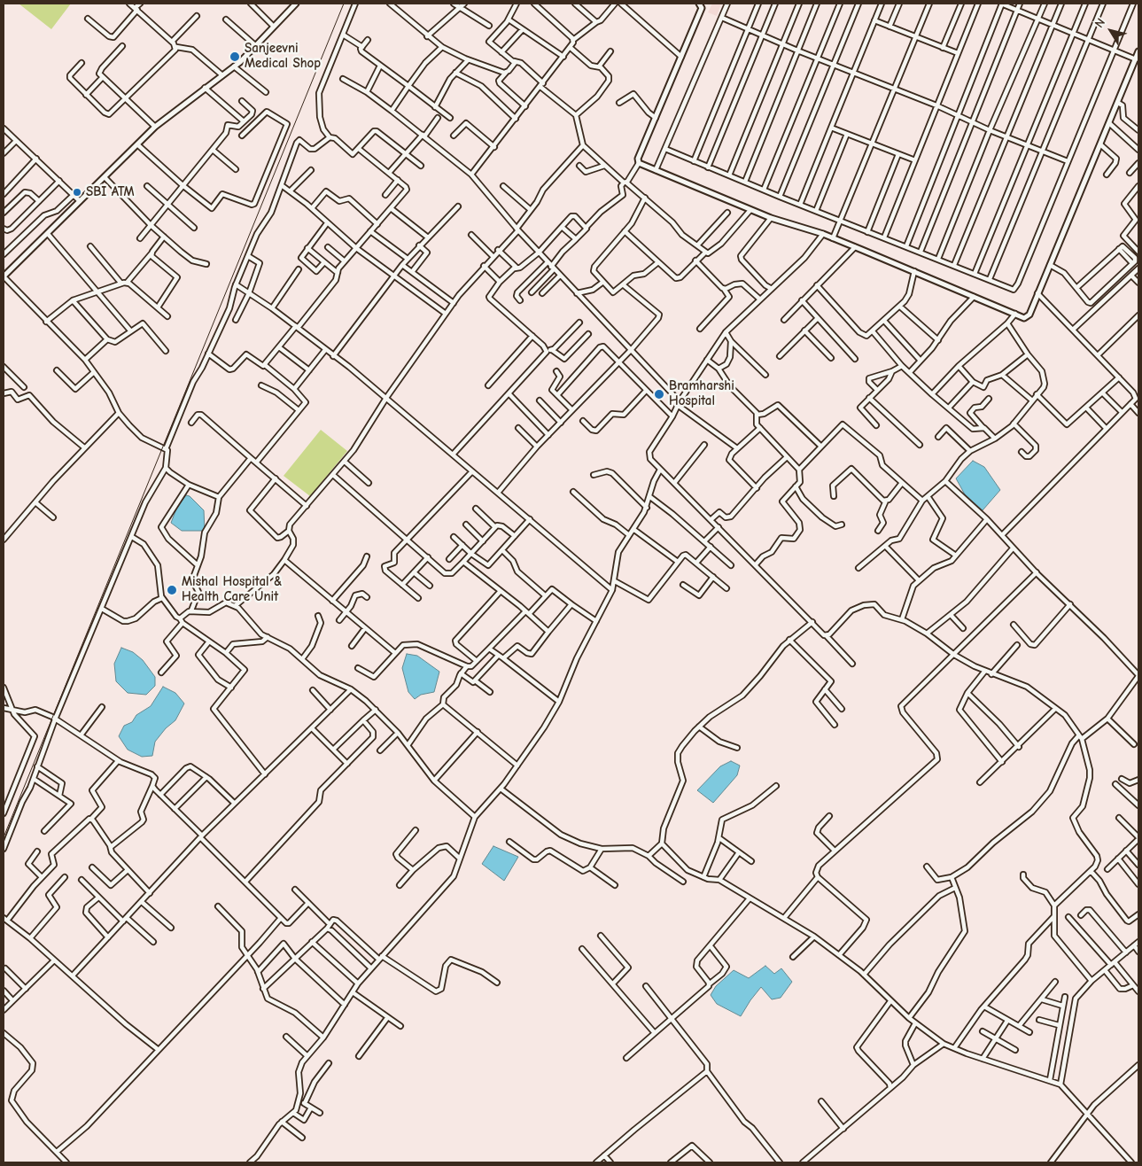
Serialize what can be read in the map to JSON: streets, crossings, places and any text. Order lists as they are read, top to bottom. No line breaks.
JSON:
{"places":["Sanjeevni Medical Shop","SBI ATM","Bramharshi Hospital","Mishal Hospital & Health Care Unit"],"north":"top left"}
